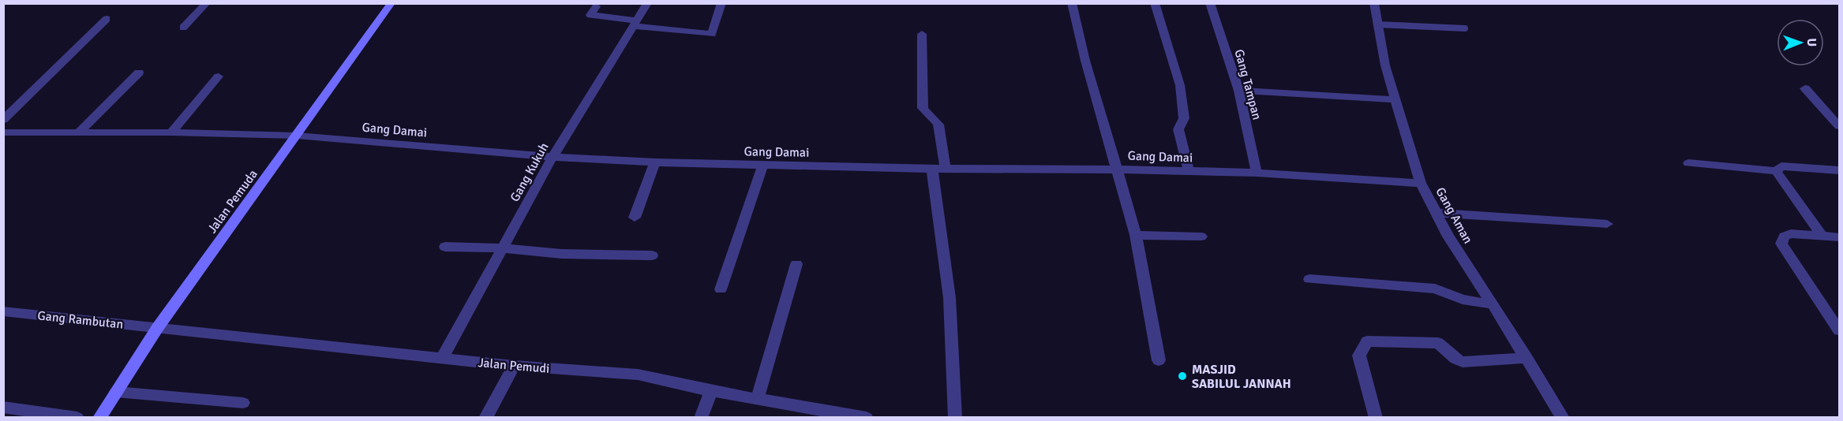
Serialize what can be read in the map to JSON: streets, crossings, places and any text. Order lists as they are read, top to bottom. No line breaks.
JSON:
{"streets":{"main road":["Jalan Pemuda"],"street":["Gang Tampan","Gang Damai","Gang Kukuh","Gang Aman","Gang Rambutan","Jalan Pemudi"]},"crossings":[["Gang Tampan","Gang Damai"],["Gang Damai","Gang Kukuh"],["Gang Damai","Jalan Pemuda"],["Gang Damai","Gang Aman"],["Gang Kukuh","Jalan Pemudi"],["Jalan Pemuda","Gang Rambutan"],["Jalan Pemuda","Jalan Pemudi"],["Gang Rambutan","Jalan Pemudi"]],"places":["MASJID SABILUL JANNAH"],"north":"right"}
